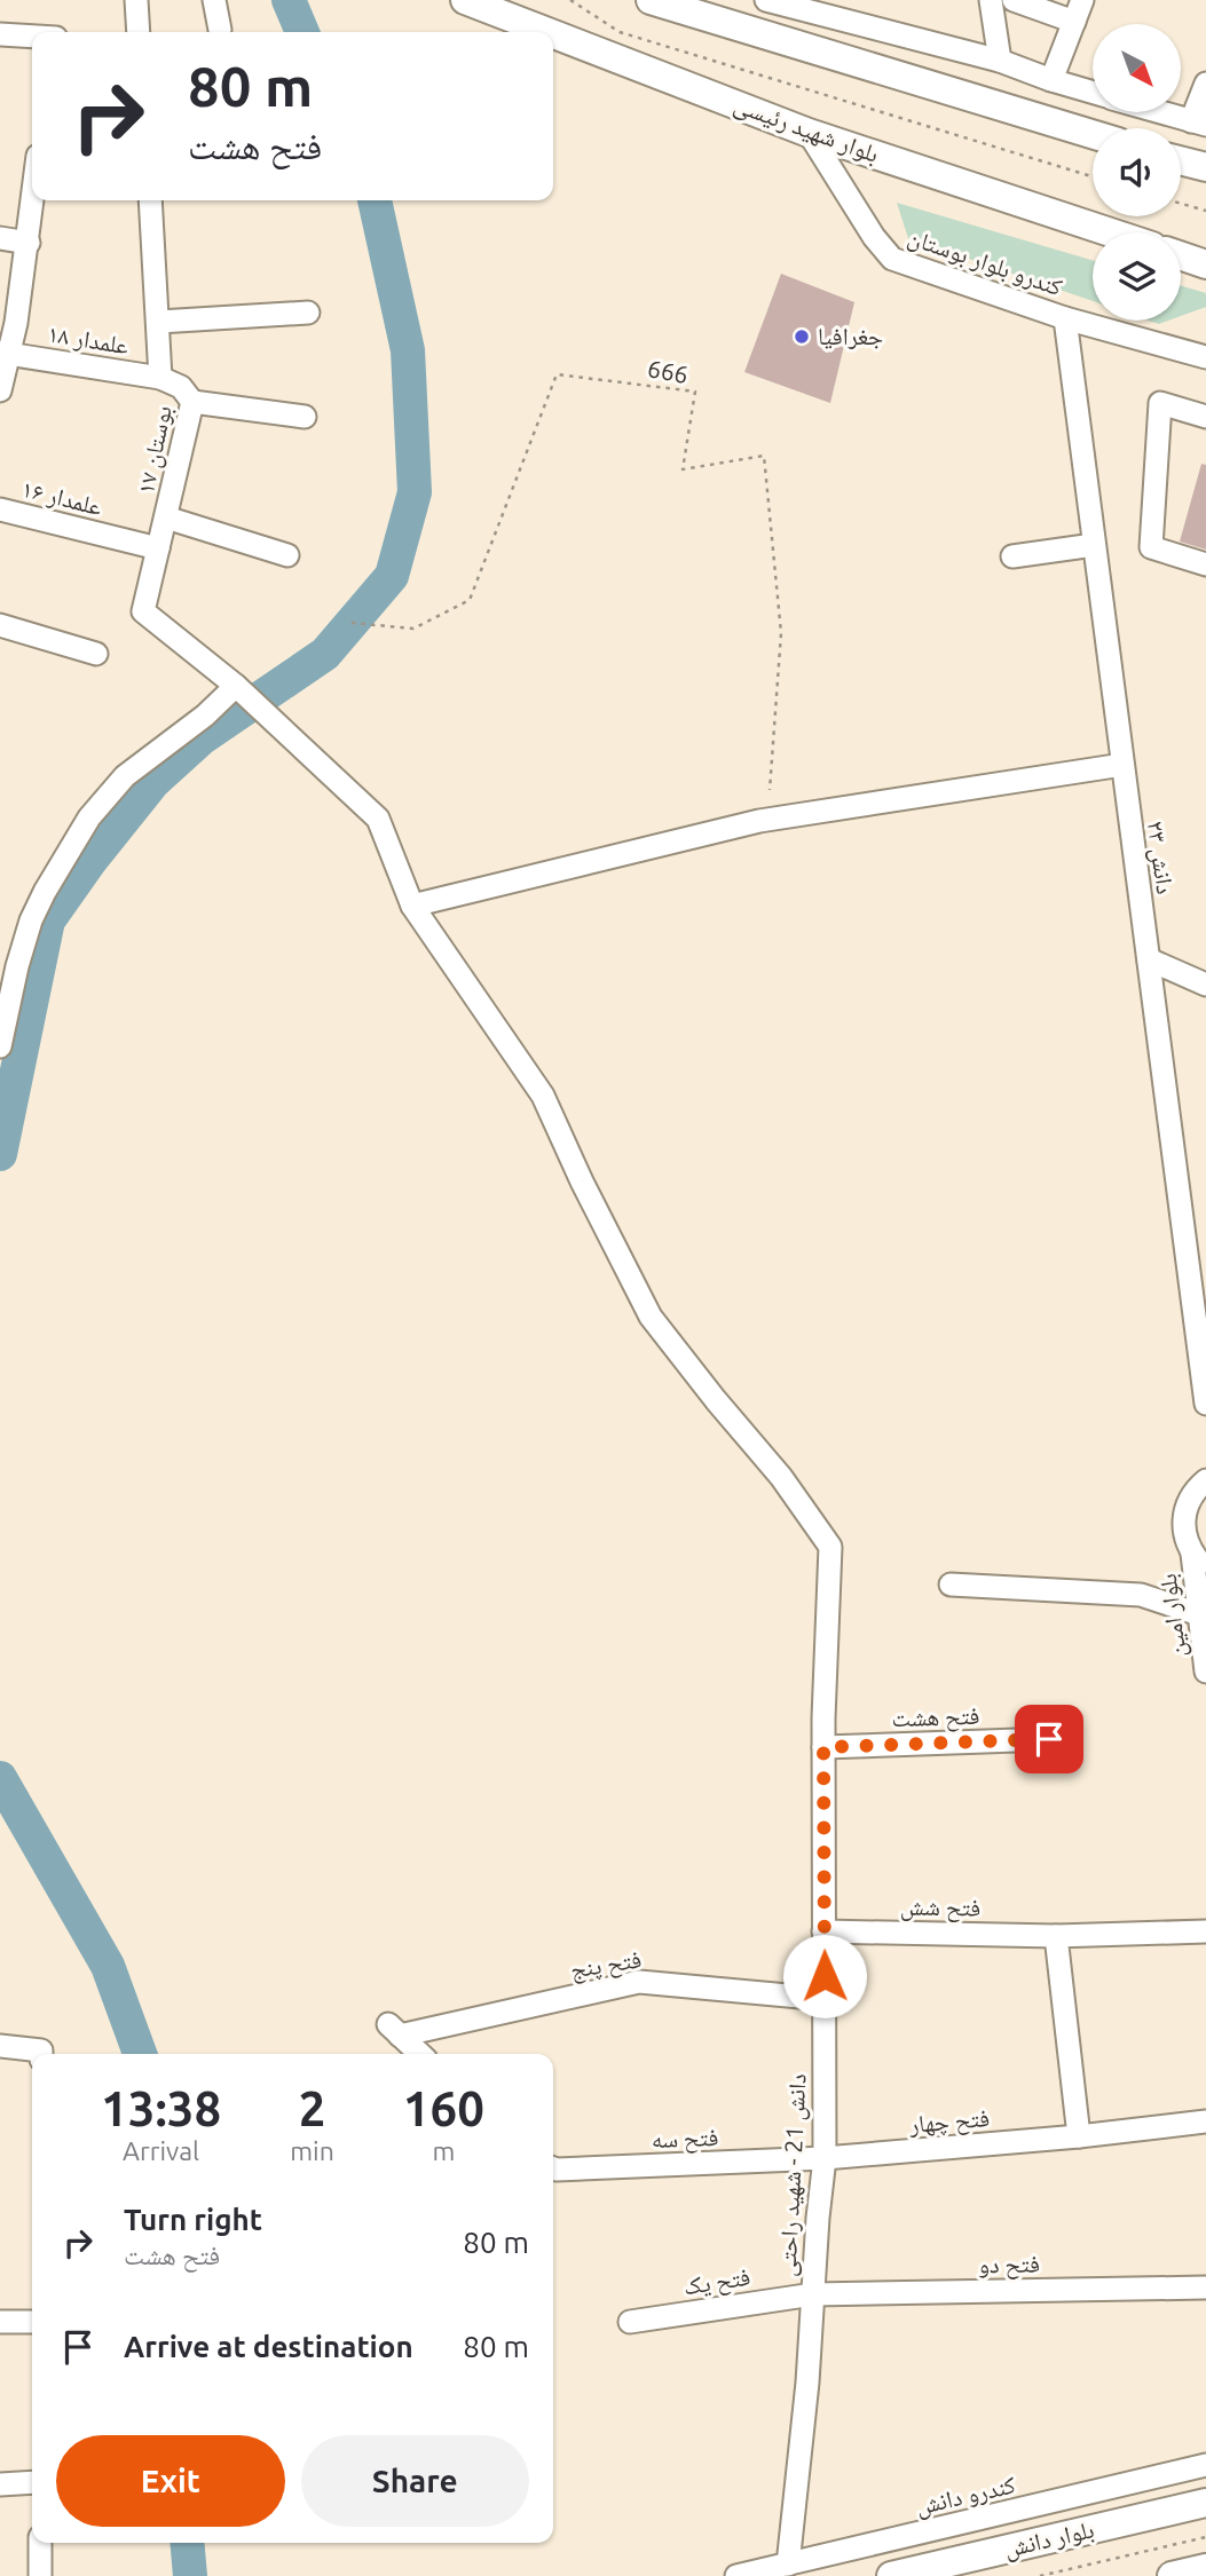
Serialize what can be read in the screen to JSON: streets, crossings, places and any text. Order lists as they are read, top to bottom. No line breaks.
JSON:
{"streets":{"main road":["بلوار شهید رئیسی","بلوار دانش"],"street":["کندرو بلوار بوستان","علمدار ۱۸","بوستان ۱۷","علمدار ۱۶","دانش ۲۳","بلوار امین","فتح هشت","فتح شش","فتح پنج","فتح چهار","فتح سه","دانش 21 - شهید راحتی","فتح دو","فتح یک","کندرو دانش"],"path":["666"]},"crossings":[["بلوار شهید رئیسی","کندرو بلوار بوستان"],["کندرو بلوار بوستان","دانش ۲۳"],["علمدار ۱۸","بوستان ۱۷"],["بوستان ۱۷","علمدار ۱۶"],["فتح هشت","دانش 21 - شهید راحتی"],["فتح شش","دانش 21 - شهید راحتی"],["فتح پنج","دانش 21 - شهید راحتی"],["فتح چهار","فتح سه"],["فتح چهار","دانش 21 - شهید راحتی"],["فتح سه","دانش 21 - شهید راحتی"],["دانش 21 - شهید راحتی","فتح دو"],["دانش 21 - شهید راحتی","فتح یک"],["دانش 21 - شهید راحتی","کندرو دانش"],["فتح دو","فتح یک"]],"places":["جغرافیا"],"north":"bottom right","page":{"turn":["80 m","فتح هشت"],"eta":["13:38","Arrival","2","min","160","m"],"list":[{"name":"Turn right","note":"فتح هشت","value":"80 m"},{"name":"Arrive at destination","value":"80 m"}],"buttons":["Exit","Share"]}}
